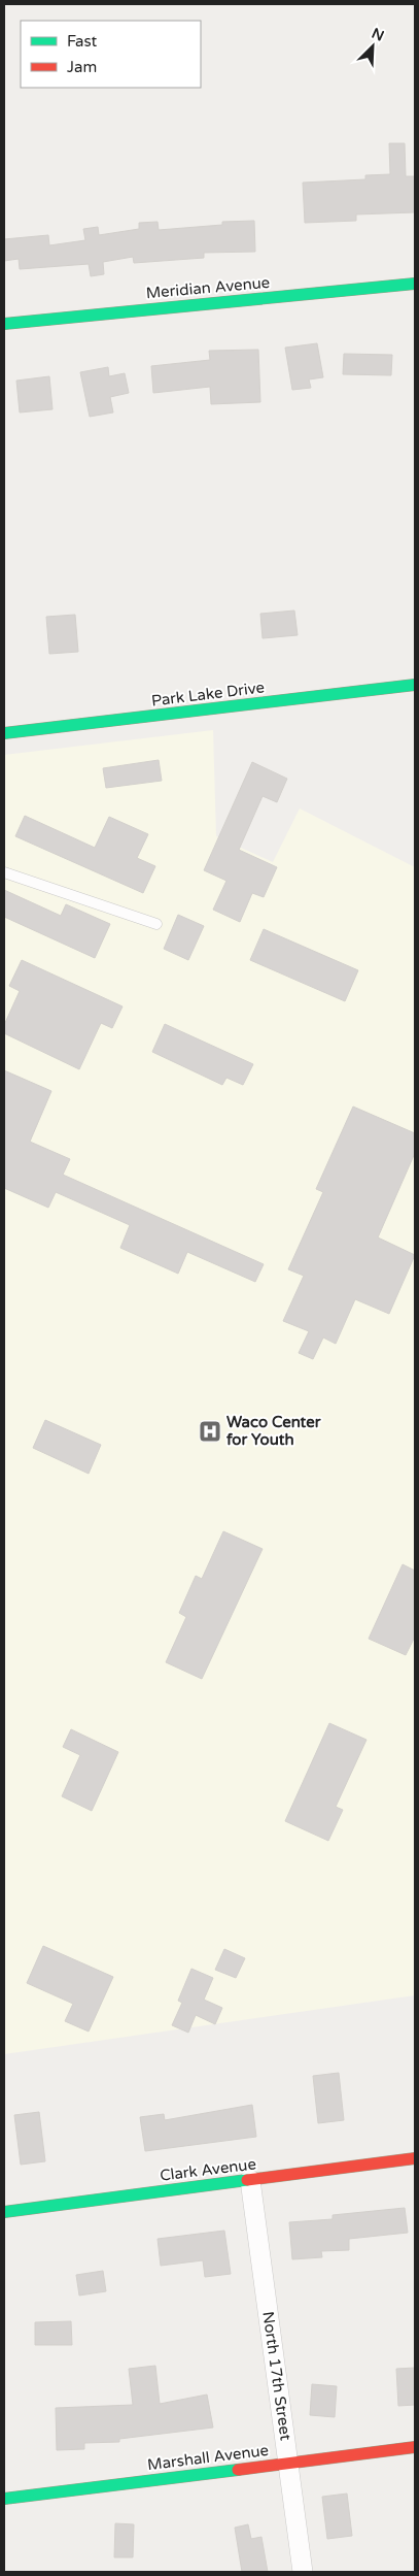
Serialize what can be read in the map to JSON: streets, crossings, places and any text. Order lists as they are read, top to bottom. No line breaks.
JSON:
{"streets":{"street":["Meridian Avenue","Park Lake Drive","Clark Avenue","North 17th Street","Marshall Avenue"]},"crossings":[["Clark Avenue","North 17th Street"],["North 17th Street","Marshall Avenue"]],"places":{"hospital":["Waco Center for Youth"]},"legend":["Fast","Jam"],"north":"top right"}
